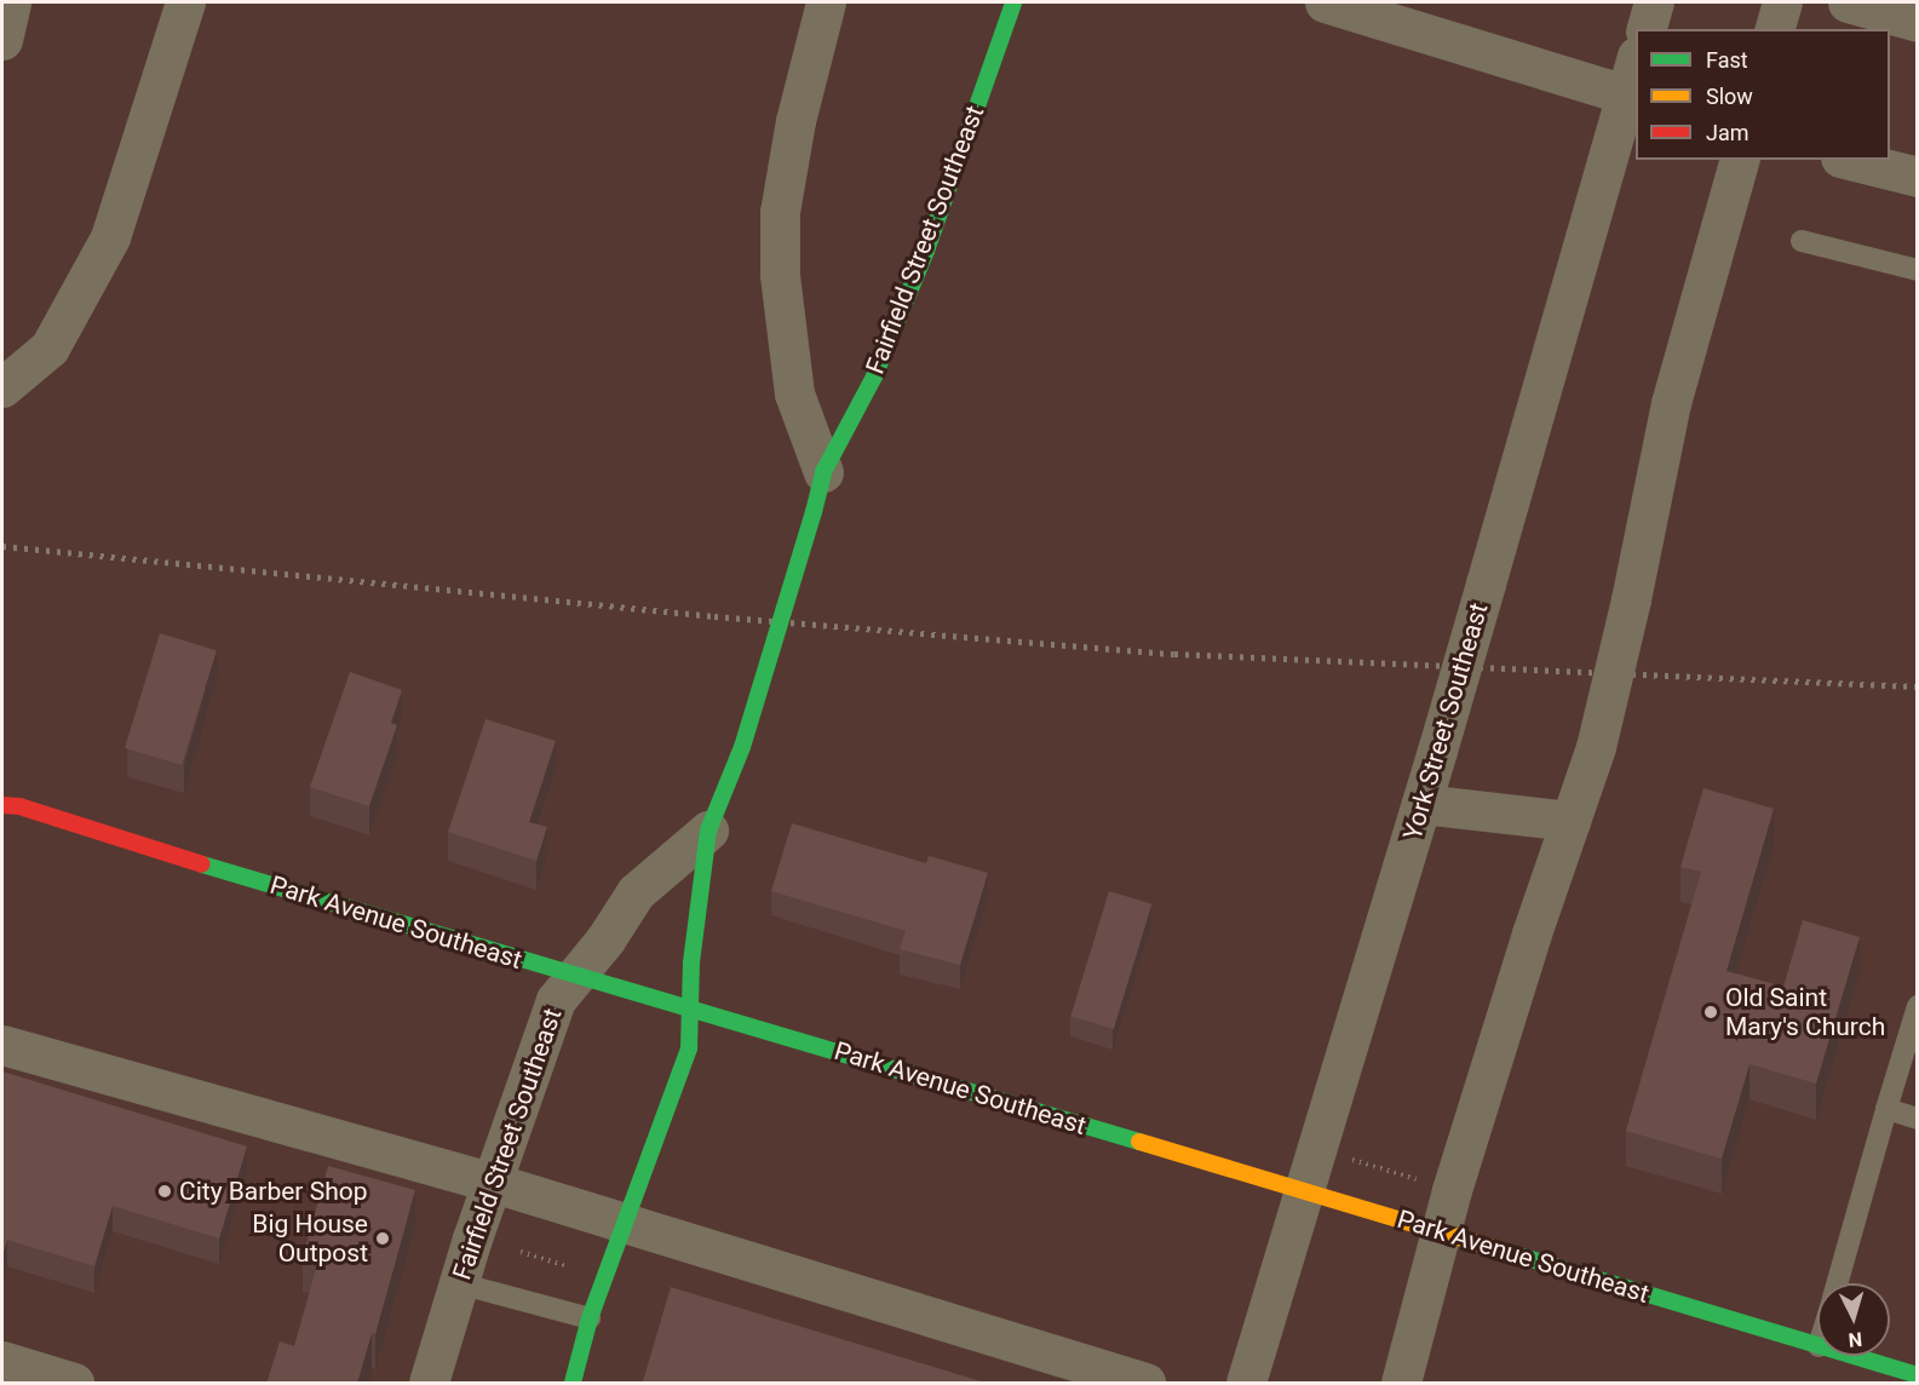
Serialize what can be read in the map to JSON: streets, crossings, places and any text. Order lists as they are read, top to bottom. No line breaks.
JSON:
{"streets":{"street":["Fairfield Street Southeast","York Street Southeast","Park Avenue Southeast"]},"crossings":[["Fairfield Street Southeast","Park Avenue Southeast"],["York Street Southeast","Park Avenue Southeast"]],"places":["Old Saint Mary's Church","City Barber Shop","Big House Outpost"],"legend":["Fast","Slow","Jam"],"north":"bottom"}
